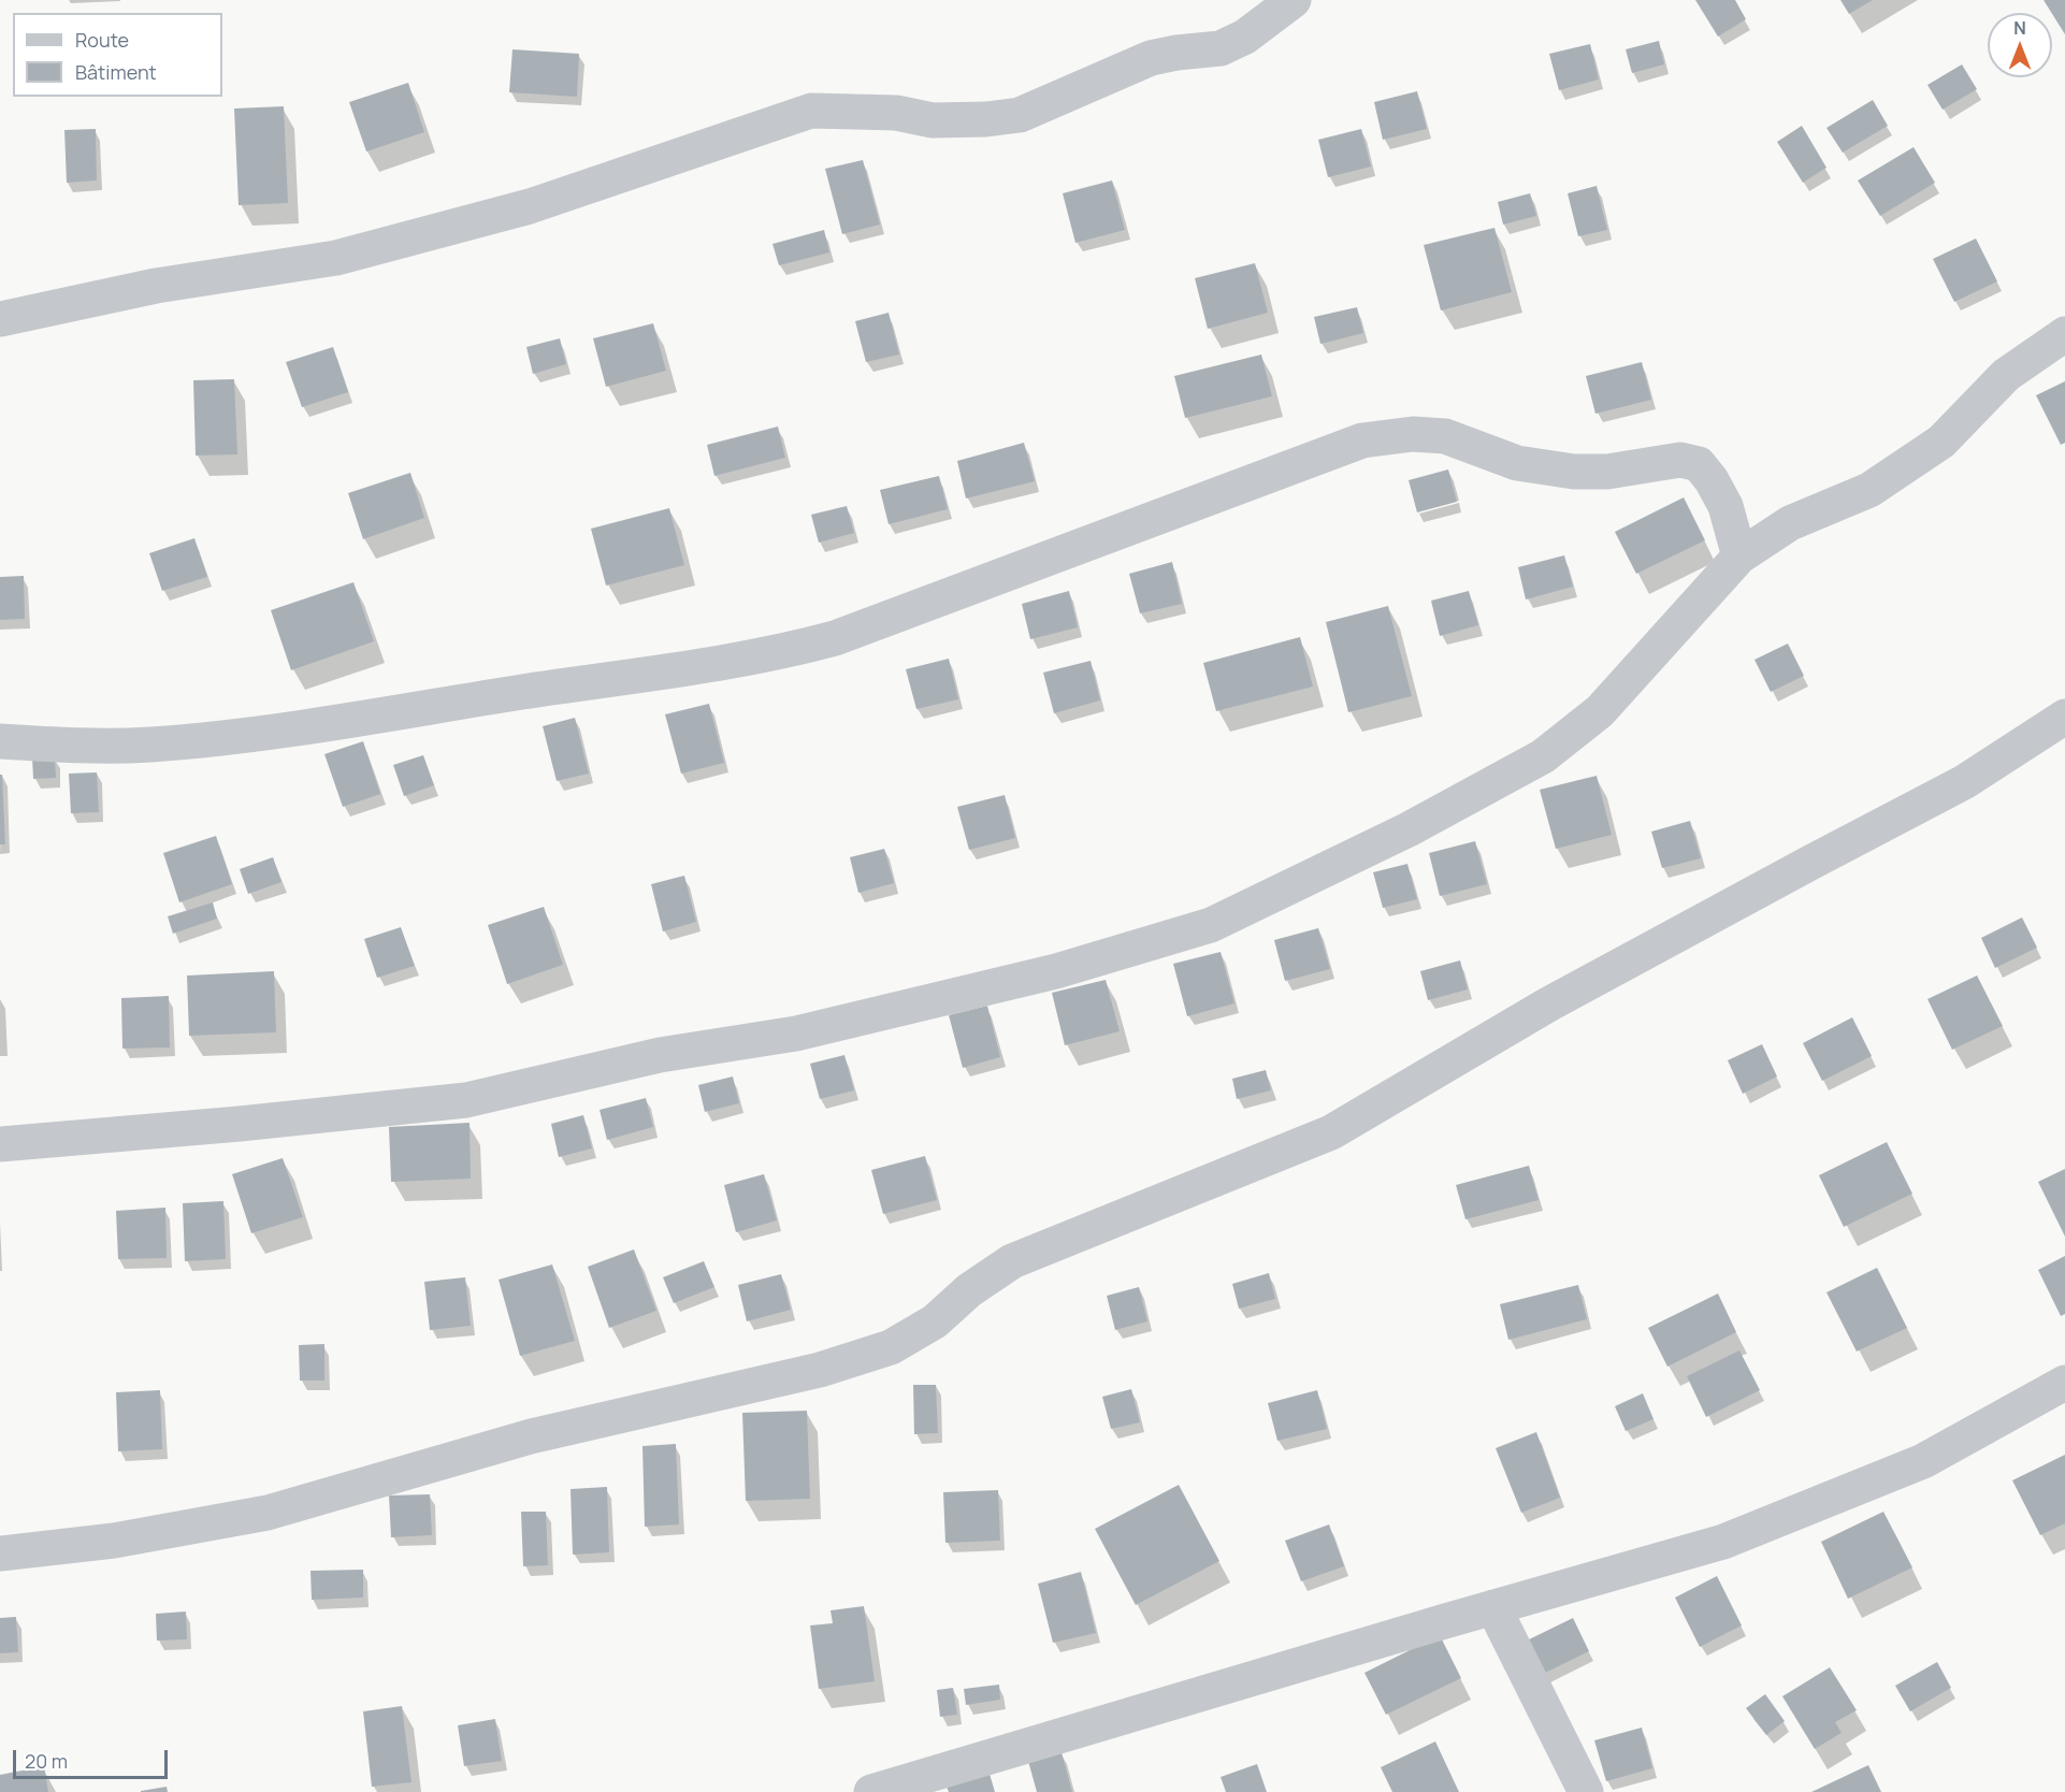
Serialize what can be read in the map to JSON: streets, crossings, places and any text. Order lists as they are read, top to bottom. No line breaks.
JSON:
{"legend":["Route","Bâtiment"],"scale_bar":"20 m","north":"top"}
